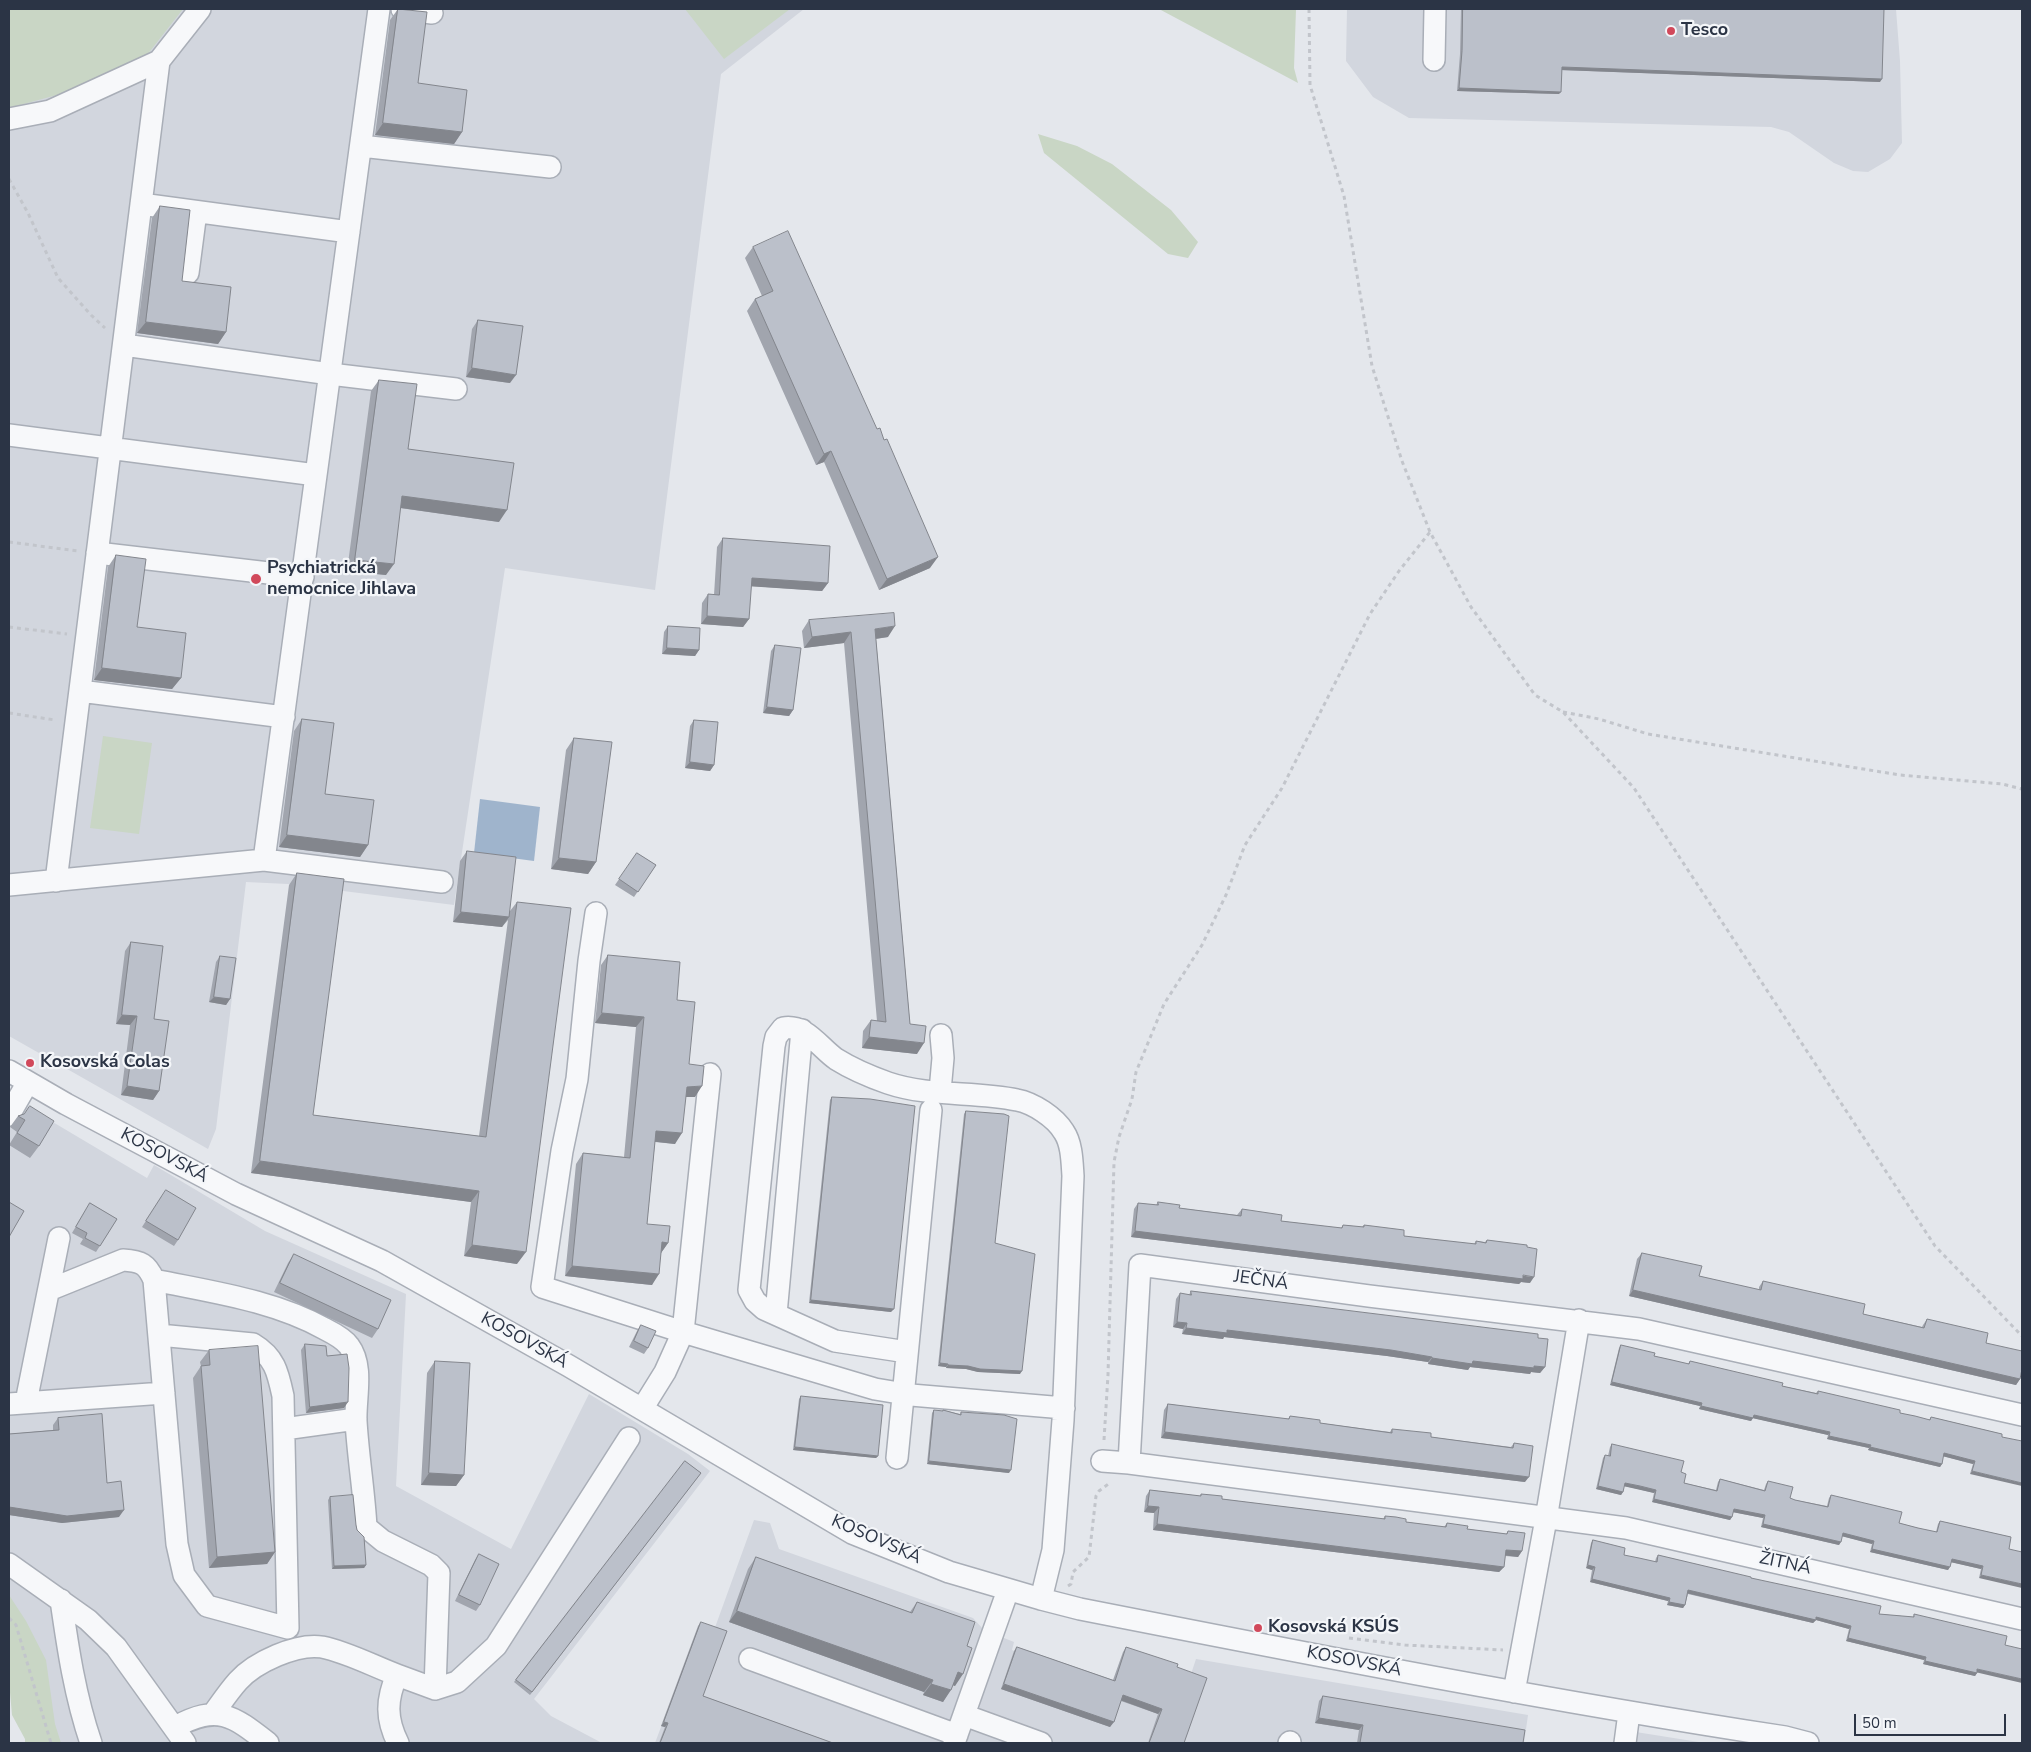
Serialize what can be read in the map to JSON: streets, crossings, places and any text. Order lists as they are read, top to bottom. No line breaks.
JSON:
{"streets":{"street":["KOSOVSKÁ","JEČNÁ","ŽITNÁ"]},"places":["Tesco","Psychiatrická nemocnice Jihlava","Kosovská Colas","Kosovská KSÚS"],"scale_bar":"50 m"}
